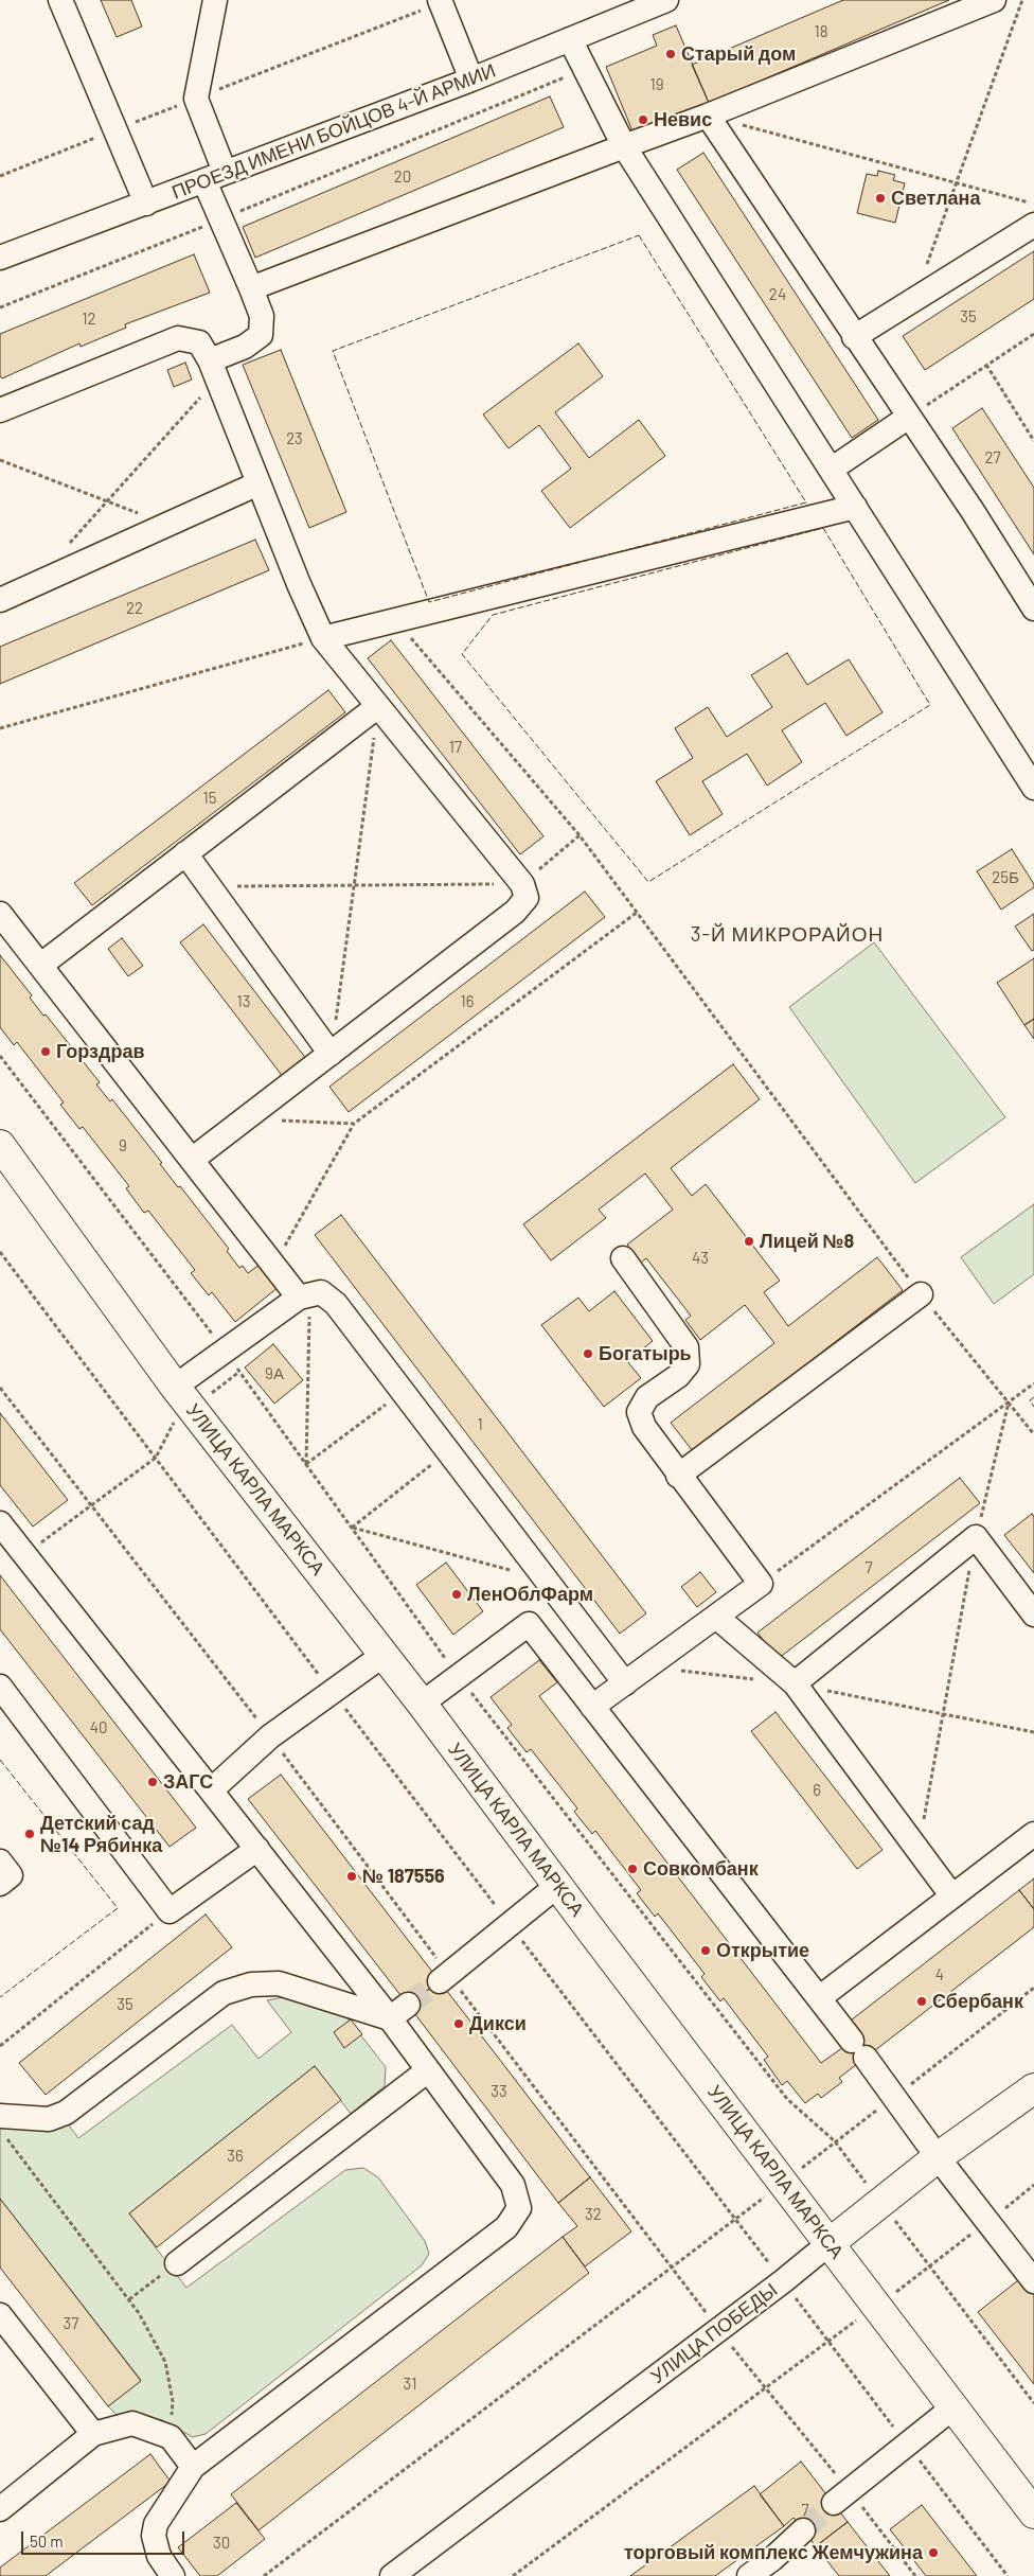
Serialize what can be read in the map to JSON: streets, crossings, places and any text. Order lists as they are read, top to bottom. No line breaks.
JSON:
{"streets":{"main road":["УЛИЦА КАРЛА МАРКСА","УЛИЦА ПОБЕДЫ"],"street":["ПРОЕЗД ИМЕНИ БОЙЦОВ 4-Й АРМИИ"]},"crossings":[["УЛИЦА КАРЛА МАРКСА","УЛИЦА ПОБЕДЫ"]],"districts":["3-Й МИКРОРАЙОН"],"places":["Старый дом","Невис","Светлана","Горздрав","Лицей №8","Богатырь","ЛенОблФарм","ЗАГС","Детский сад №14 Рябинка","Совкомбанк","№ 187556","Открытие","Сбербанк","Дикси","торговый комплекс Жемчужина"],"house_numbers":["18","19","20","24","35","12","23","27","22","17","15","25Б","13","16","9","43","9А","1","7","40","6","4","35","33","36","32","37","31","7","30"],"scale_bar":"50 m"}
